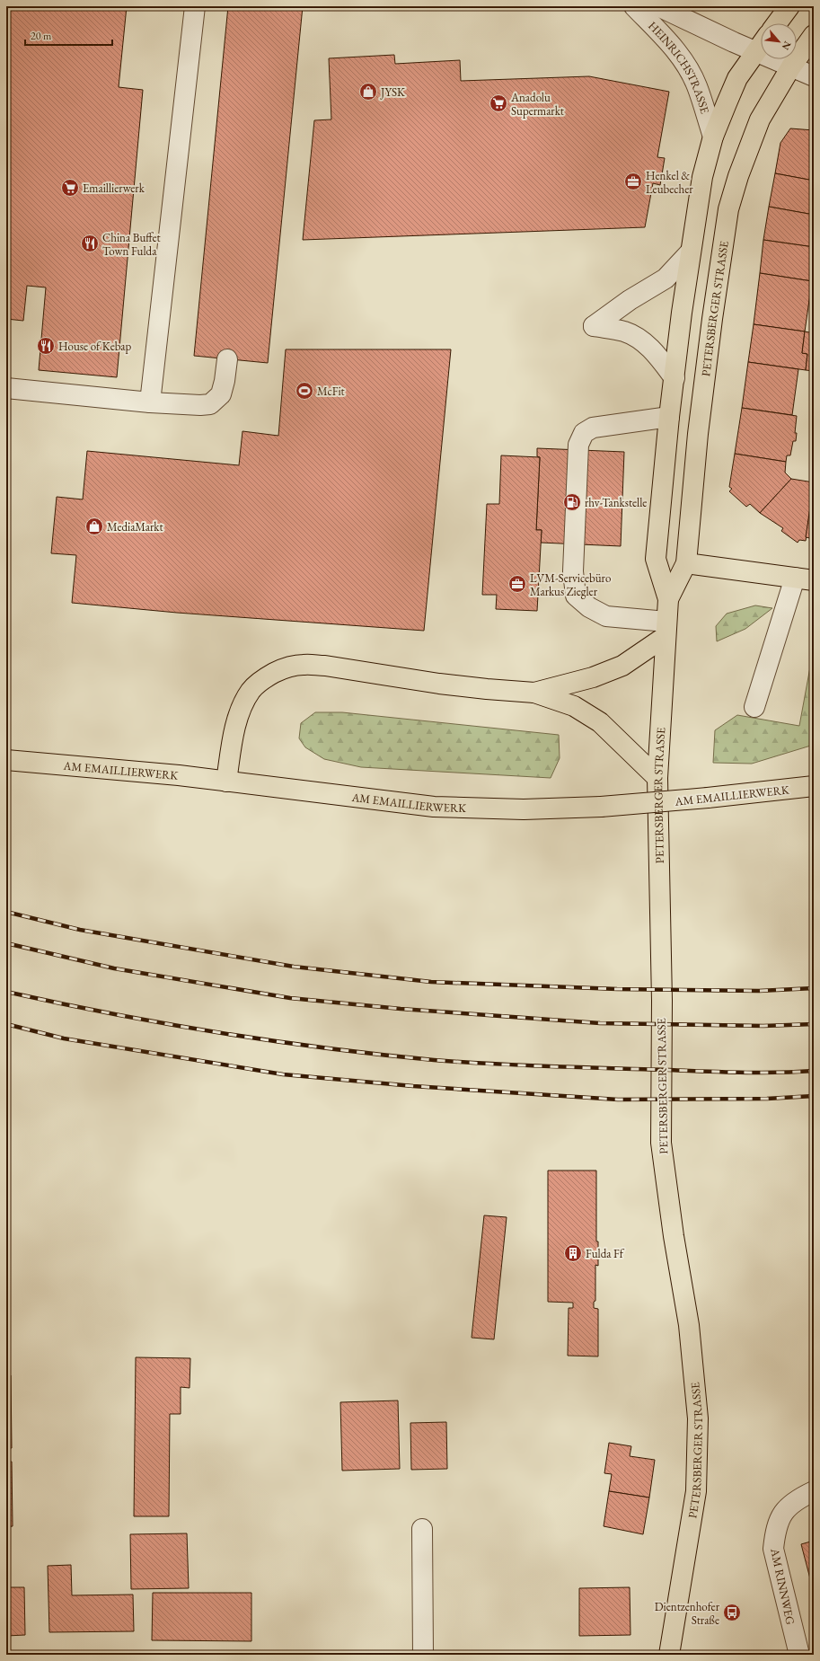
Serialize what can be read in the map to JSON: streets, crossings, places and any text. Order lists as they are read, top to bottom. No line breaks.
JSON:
{"streets":{"main road":["PETERSBERGER STRASSE","AM EMAILLIERWERK"],"street":["HEINRICHSTRASSE","AM RINNWEG"]},"crossings":[["HEINRICHSTRASSE","PETERSBERGER STRASSE"]],"places":{"shop":["JYSK","MediaMarkt"],"supermarket":["Anadolu Supermarkt","Emaillierwerk"],"office":["Henkel & Leubecher","LVM-Servicebüro Markus Ziegler"],"restaurant":["China Buffet Town Fulda","House of Kebap"],"sports":["McFit"],"fuel station":["rhv-Tankstelle"],"building":["Fulda Ff"],"bus stop":["Dientzenhofer Straße"]},"scale_bar":"20 m","north":"bottom right"}
